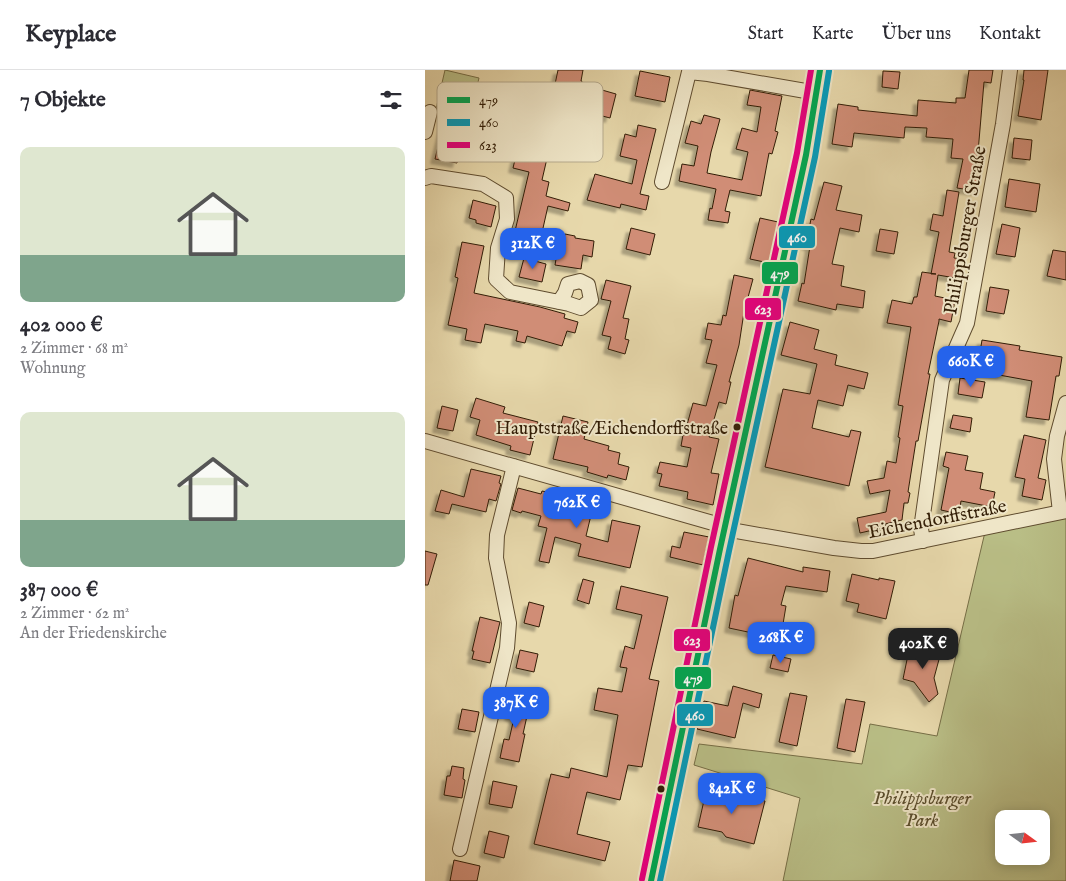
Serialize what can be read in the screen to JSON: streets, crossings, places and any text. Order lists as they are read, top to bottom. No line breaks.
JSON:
{"streets":{"street":["Philippsburger Straße","Eichendorffstraße"]},"crossings":[["Philippsburger Straße","Eichendorffstraße"]],"parks":["Philippsburger Park"],"places":["Hauptstraße/Eichendorffstraße"],"lines":["transit line 479","transit line 623","transit line 460"],"legend":["479","460","623"],"north":"right","page":{"header":"Keyplace","nav":["Start","Karte","Über uns","Kontakt"],"heading":"7 Objekte","list":[{"name":"402 000 €","note":"2 Zimmer · 68 m² · Wohnung"},{"name":"387 000 €","note":"2 Zimmer · 62 m² · An der Friedenskirche"}],"price":["312K €","660K €","762K €","268K €","402K €","387K €","842K €"]}}
